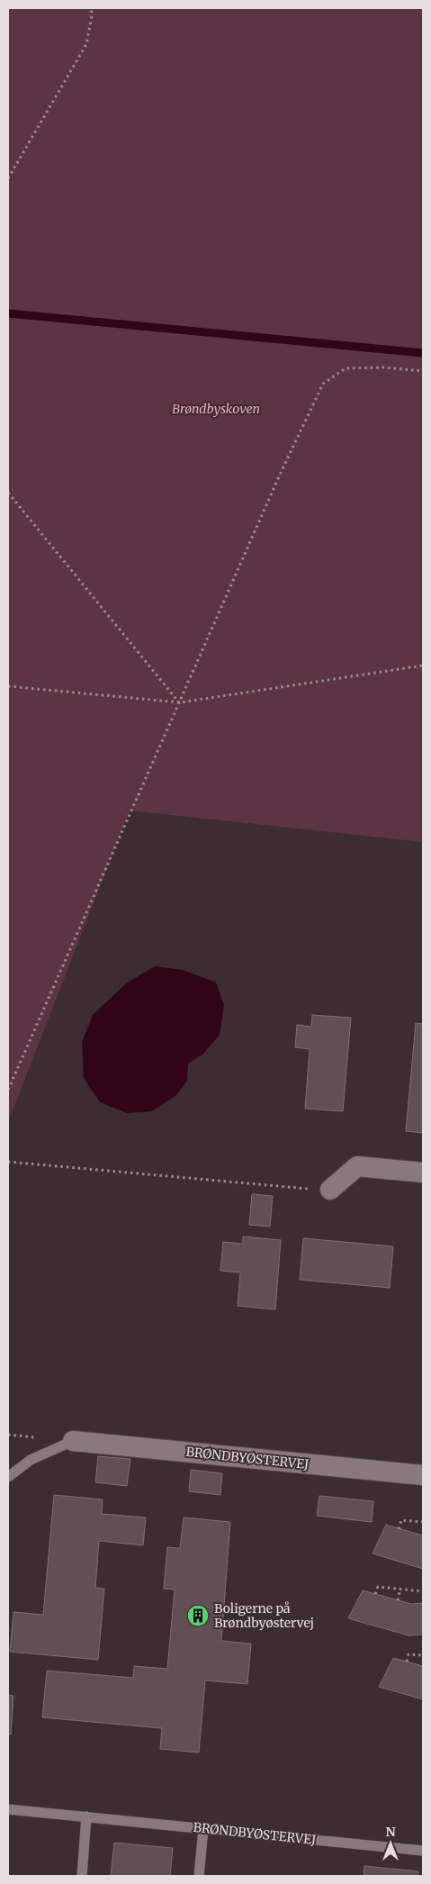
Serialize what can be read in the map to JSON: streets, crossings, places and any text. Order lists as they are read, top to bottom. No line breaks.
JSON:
{"streets":{"street":["BRØNDBYØSTERVEJ"]},"parks":["Brøndbyskoven"],"places":{"building":["Boligerne på Brøndbyøstervej"]},"north":"top"}
